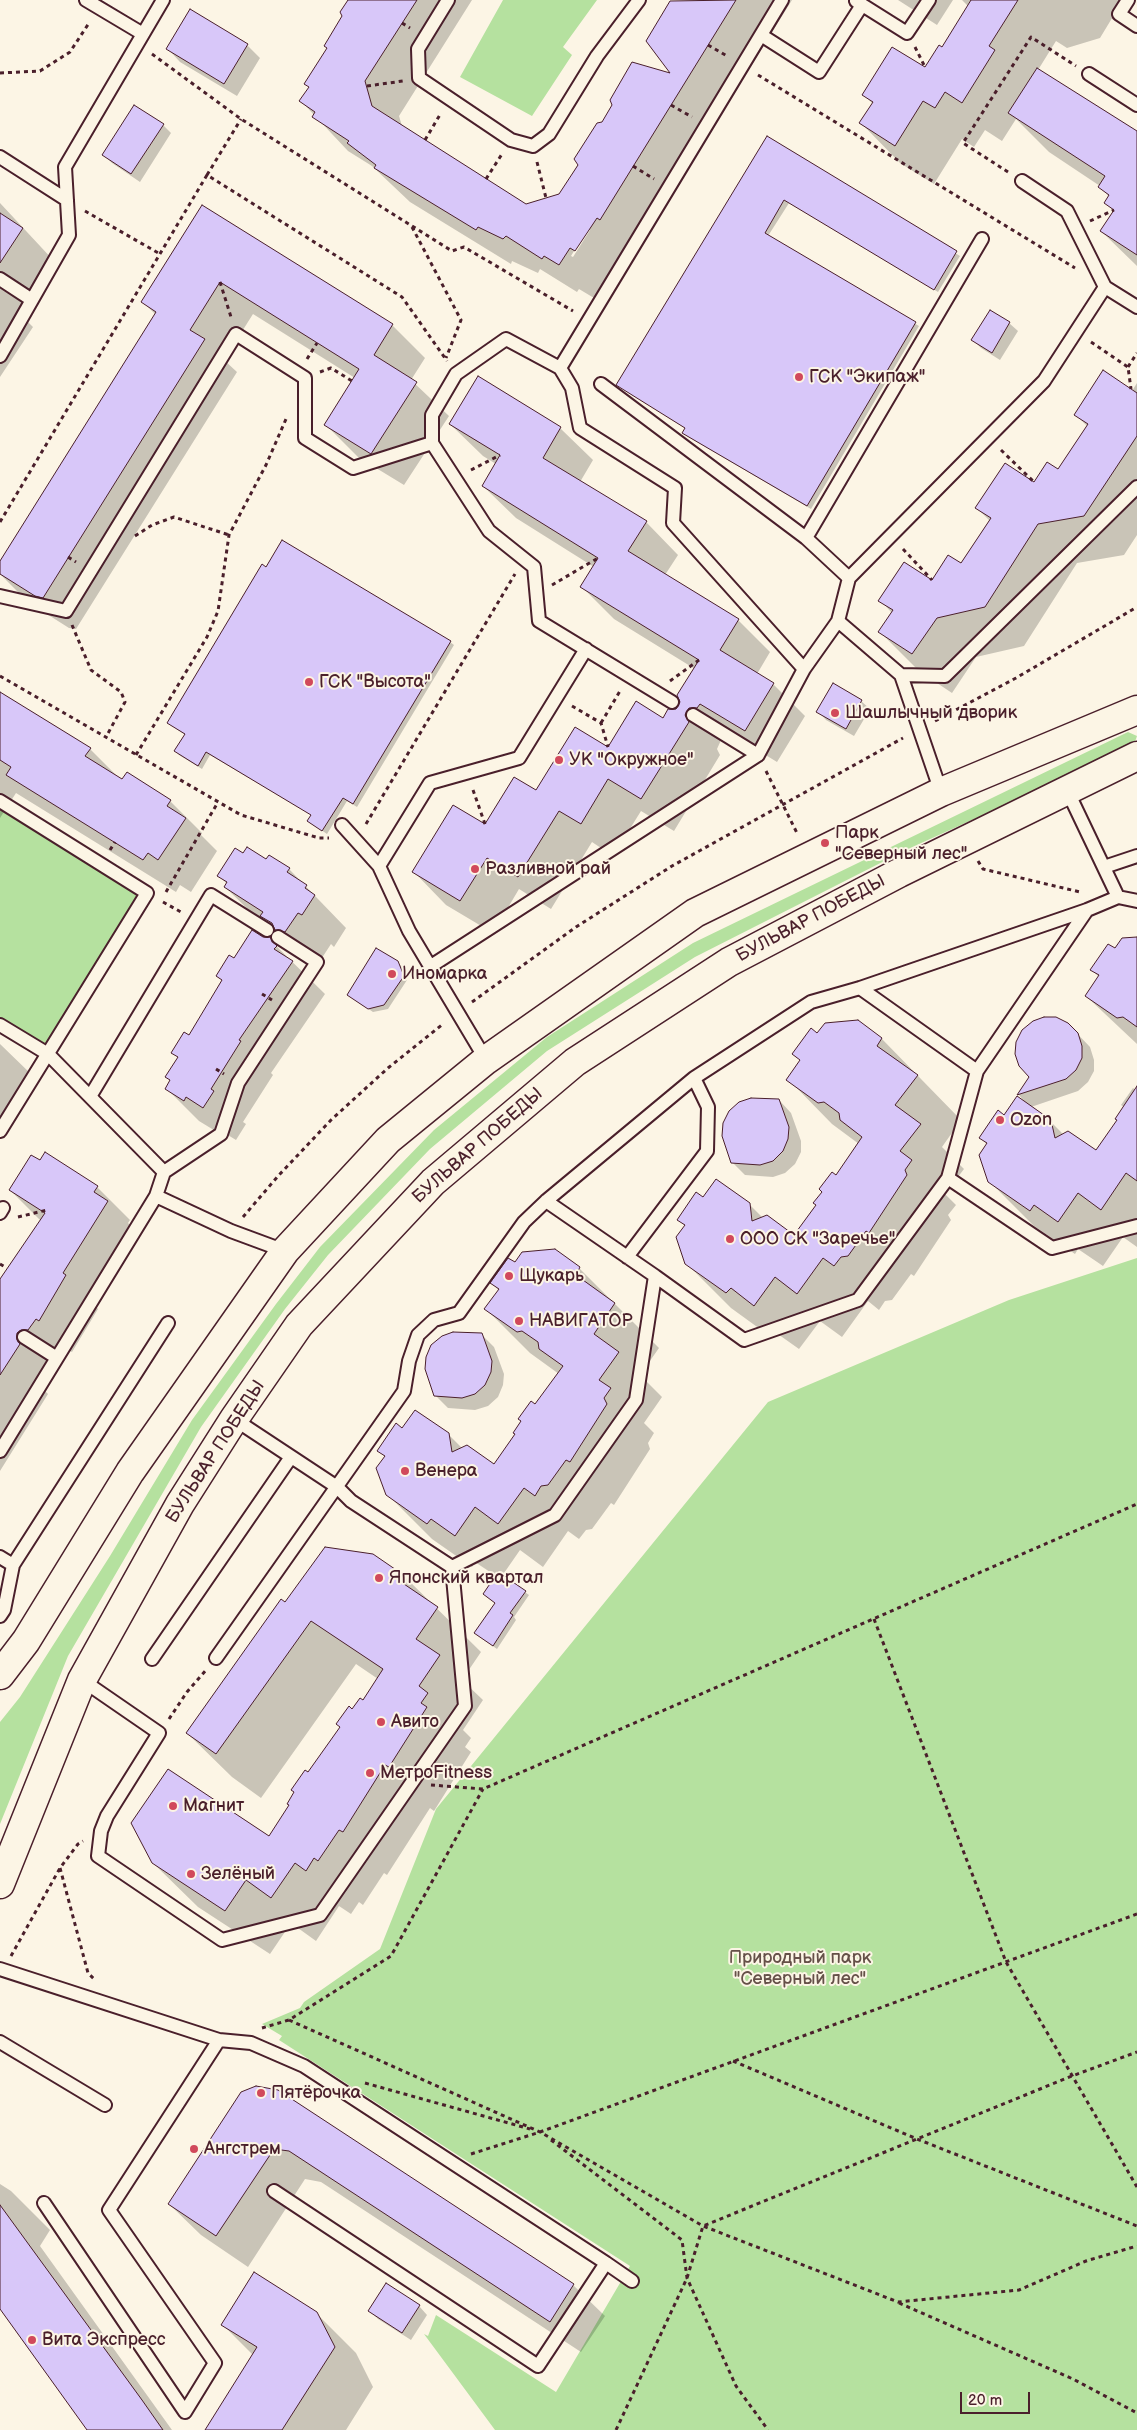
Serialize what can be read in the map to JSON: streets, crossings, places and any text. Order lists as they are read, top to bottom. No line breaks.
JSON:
{"streets":{"main road":["БУЛЬВАР ПОБЕДЫ"]},"parks":["Природный парк \"Северный лес\""],"places":["ГСК \"Экипаж\"","ГСК \"Высота\"","Шашлычный дворик","УК \"Окружное\"","Парк \"Северный лес\"","Разливной рай","Иномарка","Ozon","ООО СК \"Заречье\"","Щукарь","НАВИГАТОР","Венера","Японский квартал","Авито","МетроFitness","Магнит","Зелёный","Пятёрочка","Ангстрем","Вита Экспресс"],"scale_bar":"20 m"}
